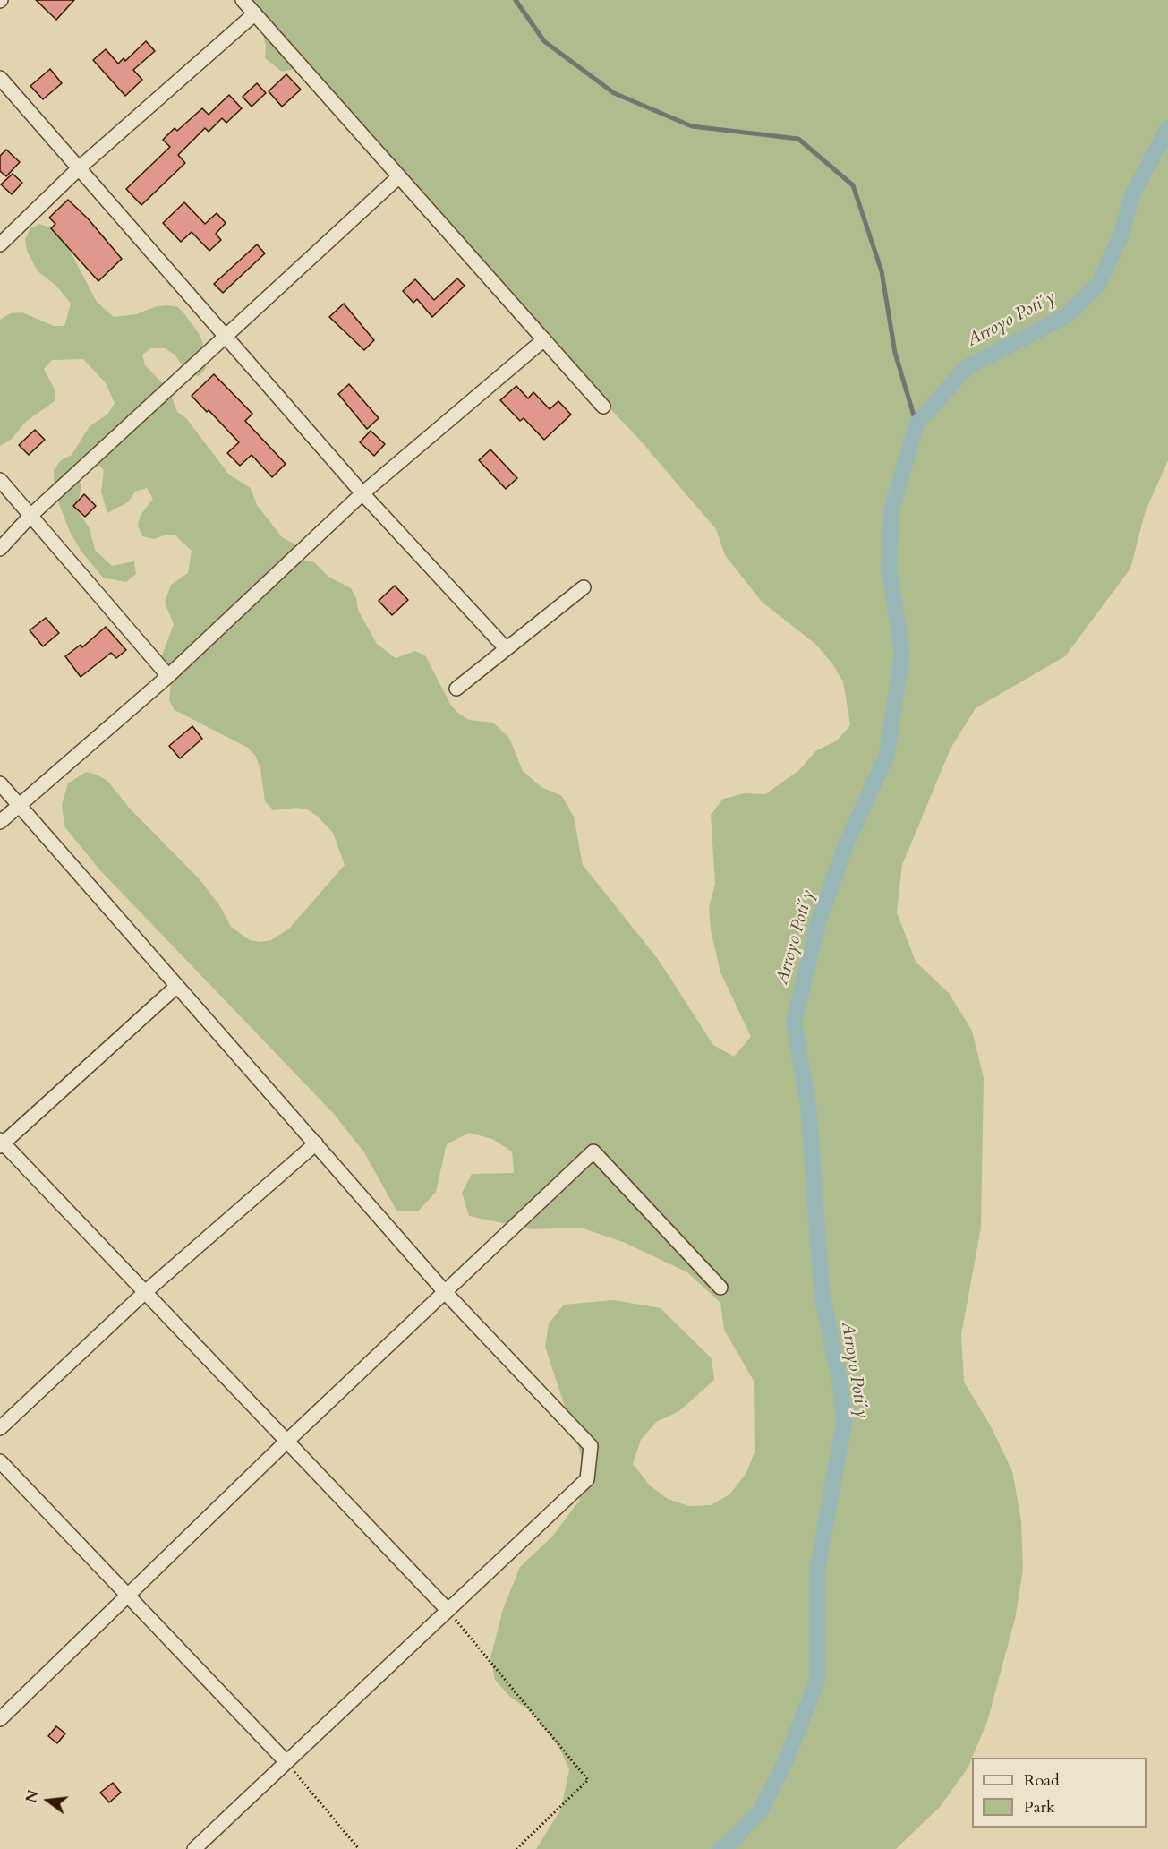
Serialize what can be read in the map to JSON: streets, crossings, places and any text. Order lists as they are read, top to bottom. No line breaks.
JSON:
{"water":["Arroyo Poti´y"],"legend":["Road","Park"],"north":"left"}
